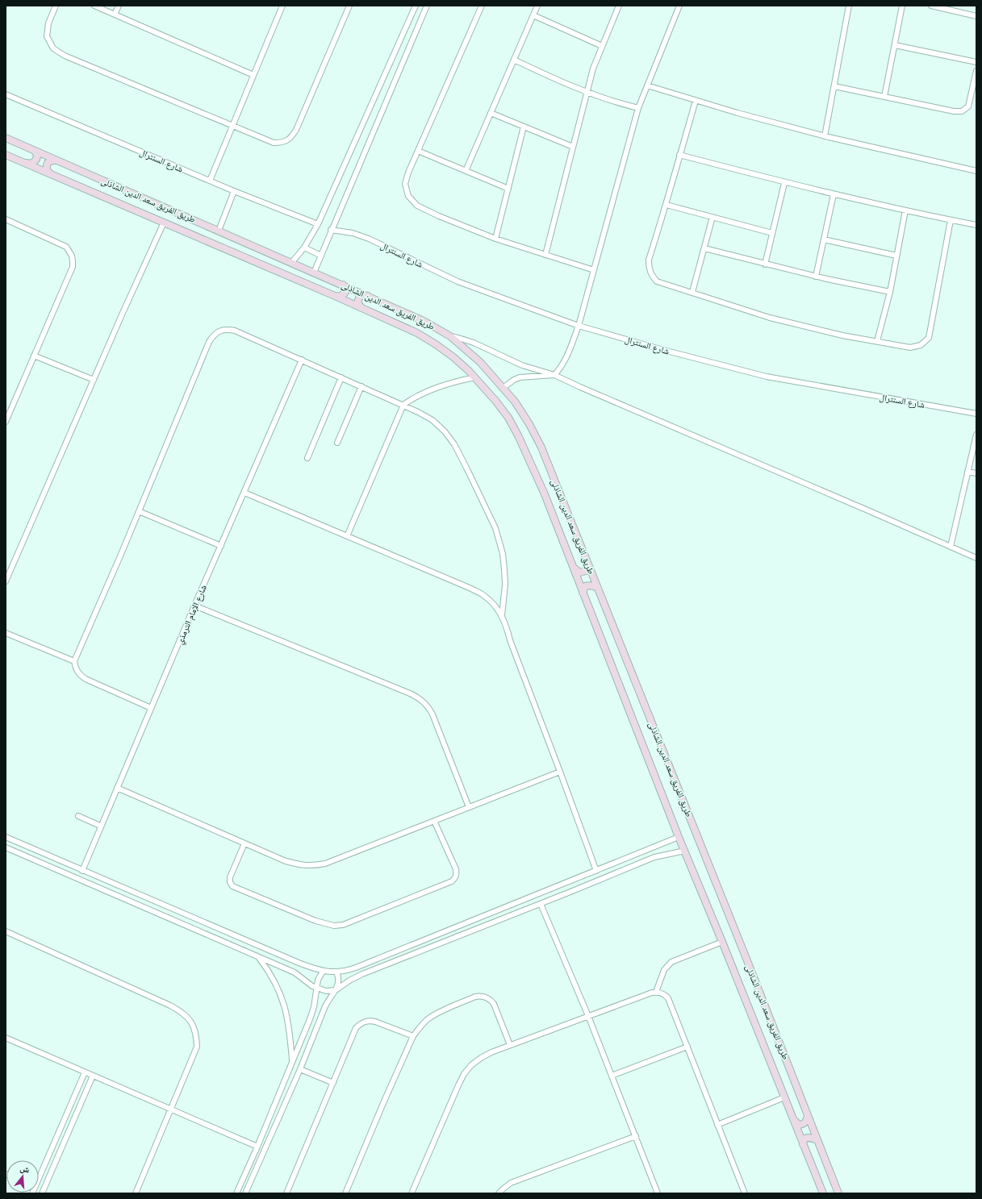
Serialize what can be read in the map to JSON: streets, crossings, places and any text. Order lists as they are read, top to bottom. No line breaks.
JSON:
{"streets":{"street":["شارع السنترال","طريق الفريق سعد الدين الشاذلى","شارع الإمام الترمذي"]},"north":"top"}
